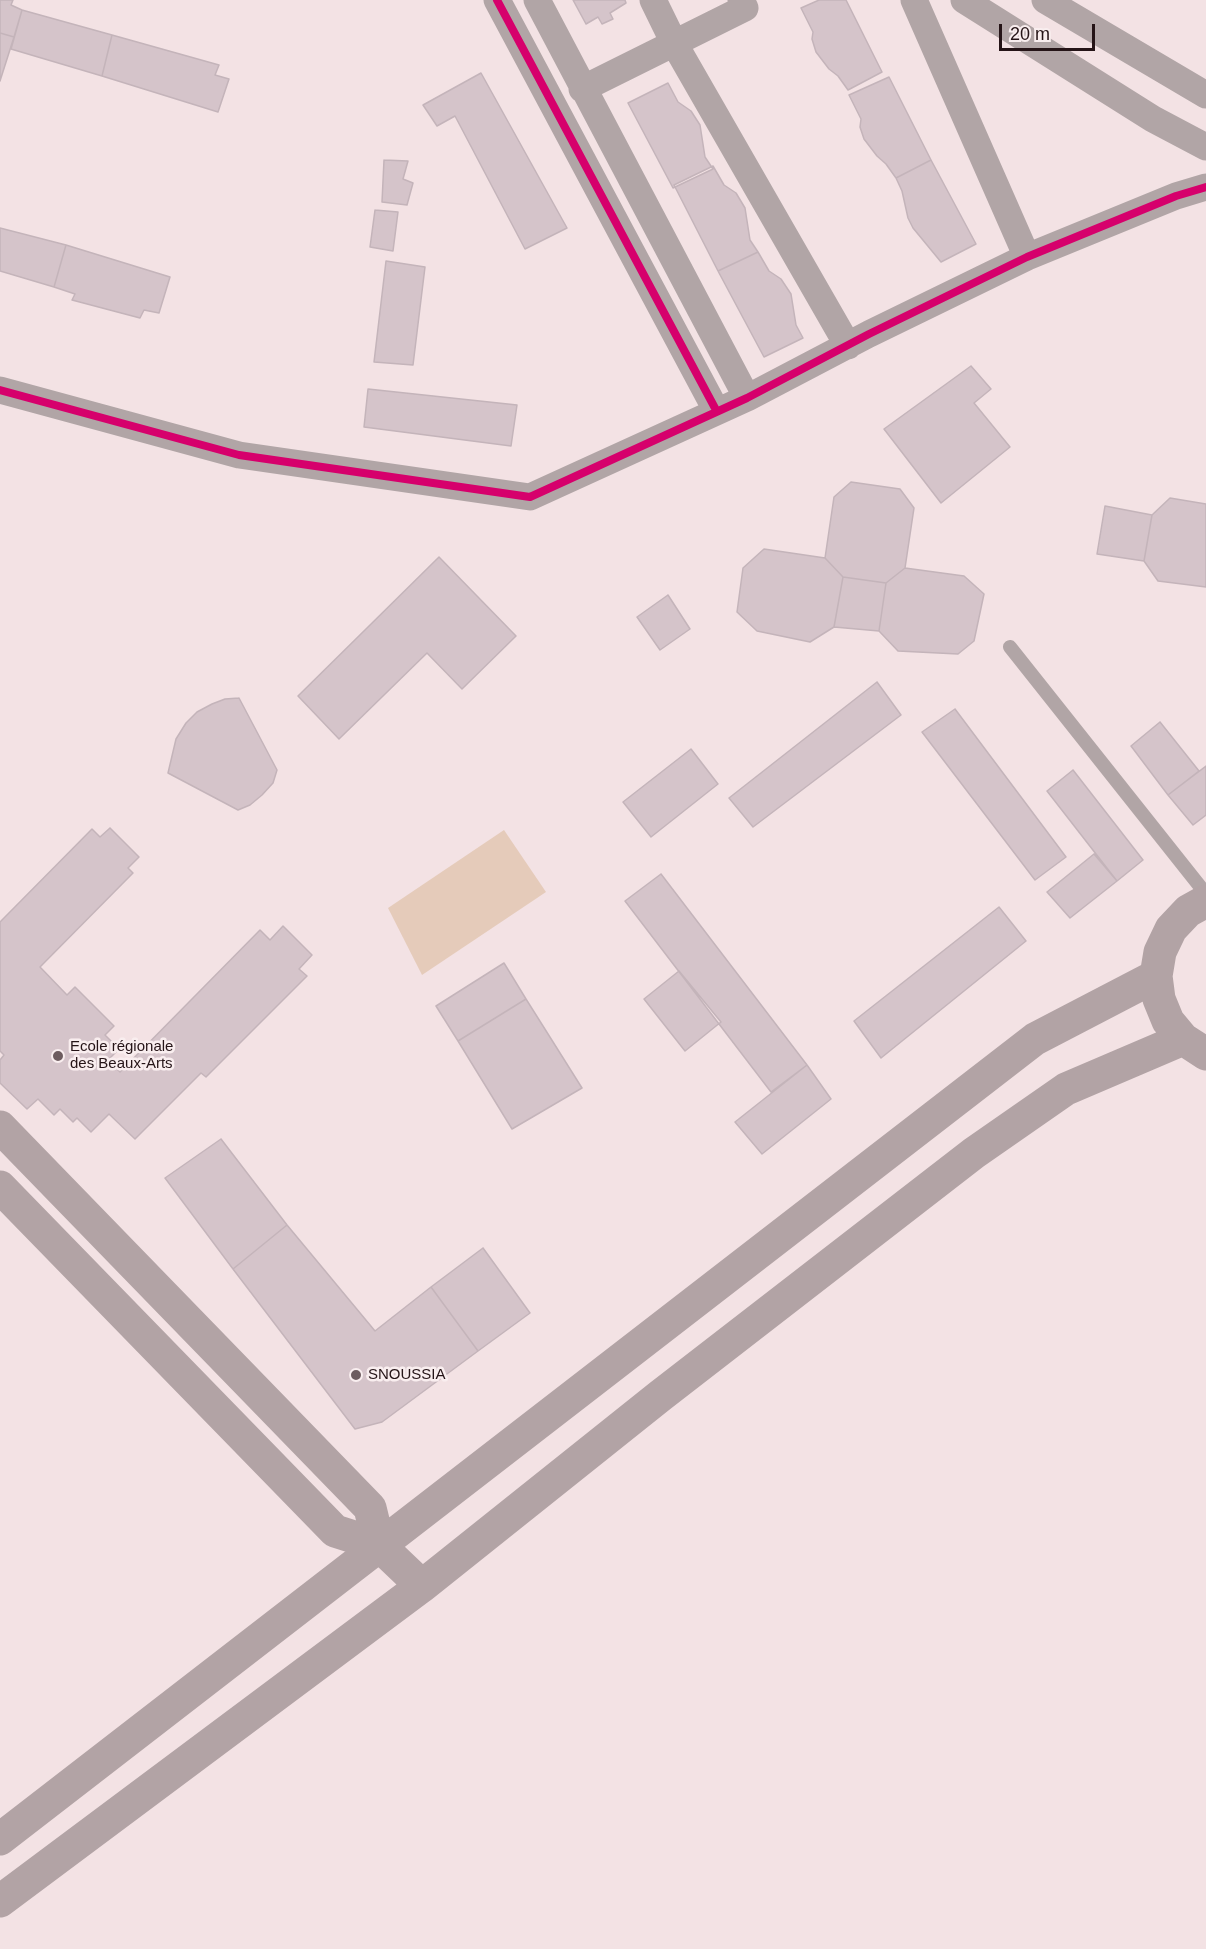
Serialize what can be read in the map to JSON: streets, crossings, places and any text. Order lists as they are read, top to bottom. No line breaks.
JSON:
{"places":["Ecole régionale des Beaux-Arts","SNOUSSIA"],"scale_bar":"20 m"}
